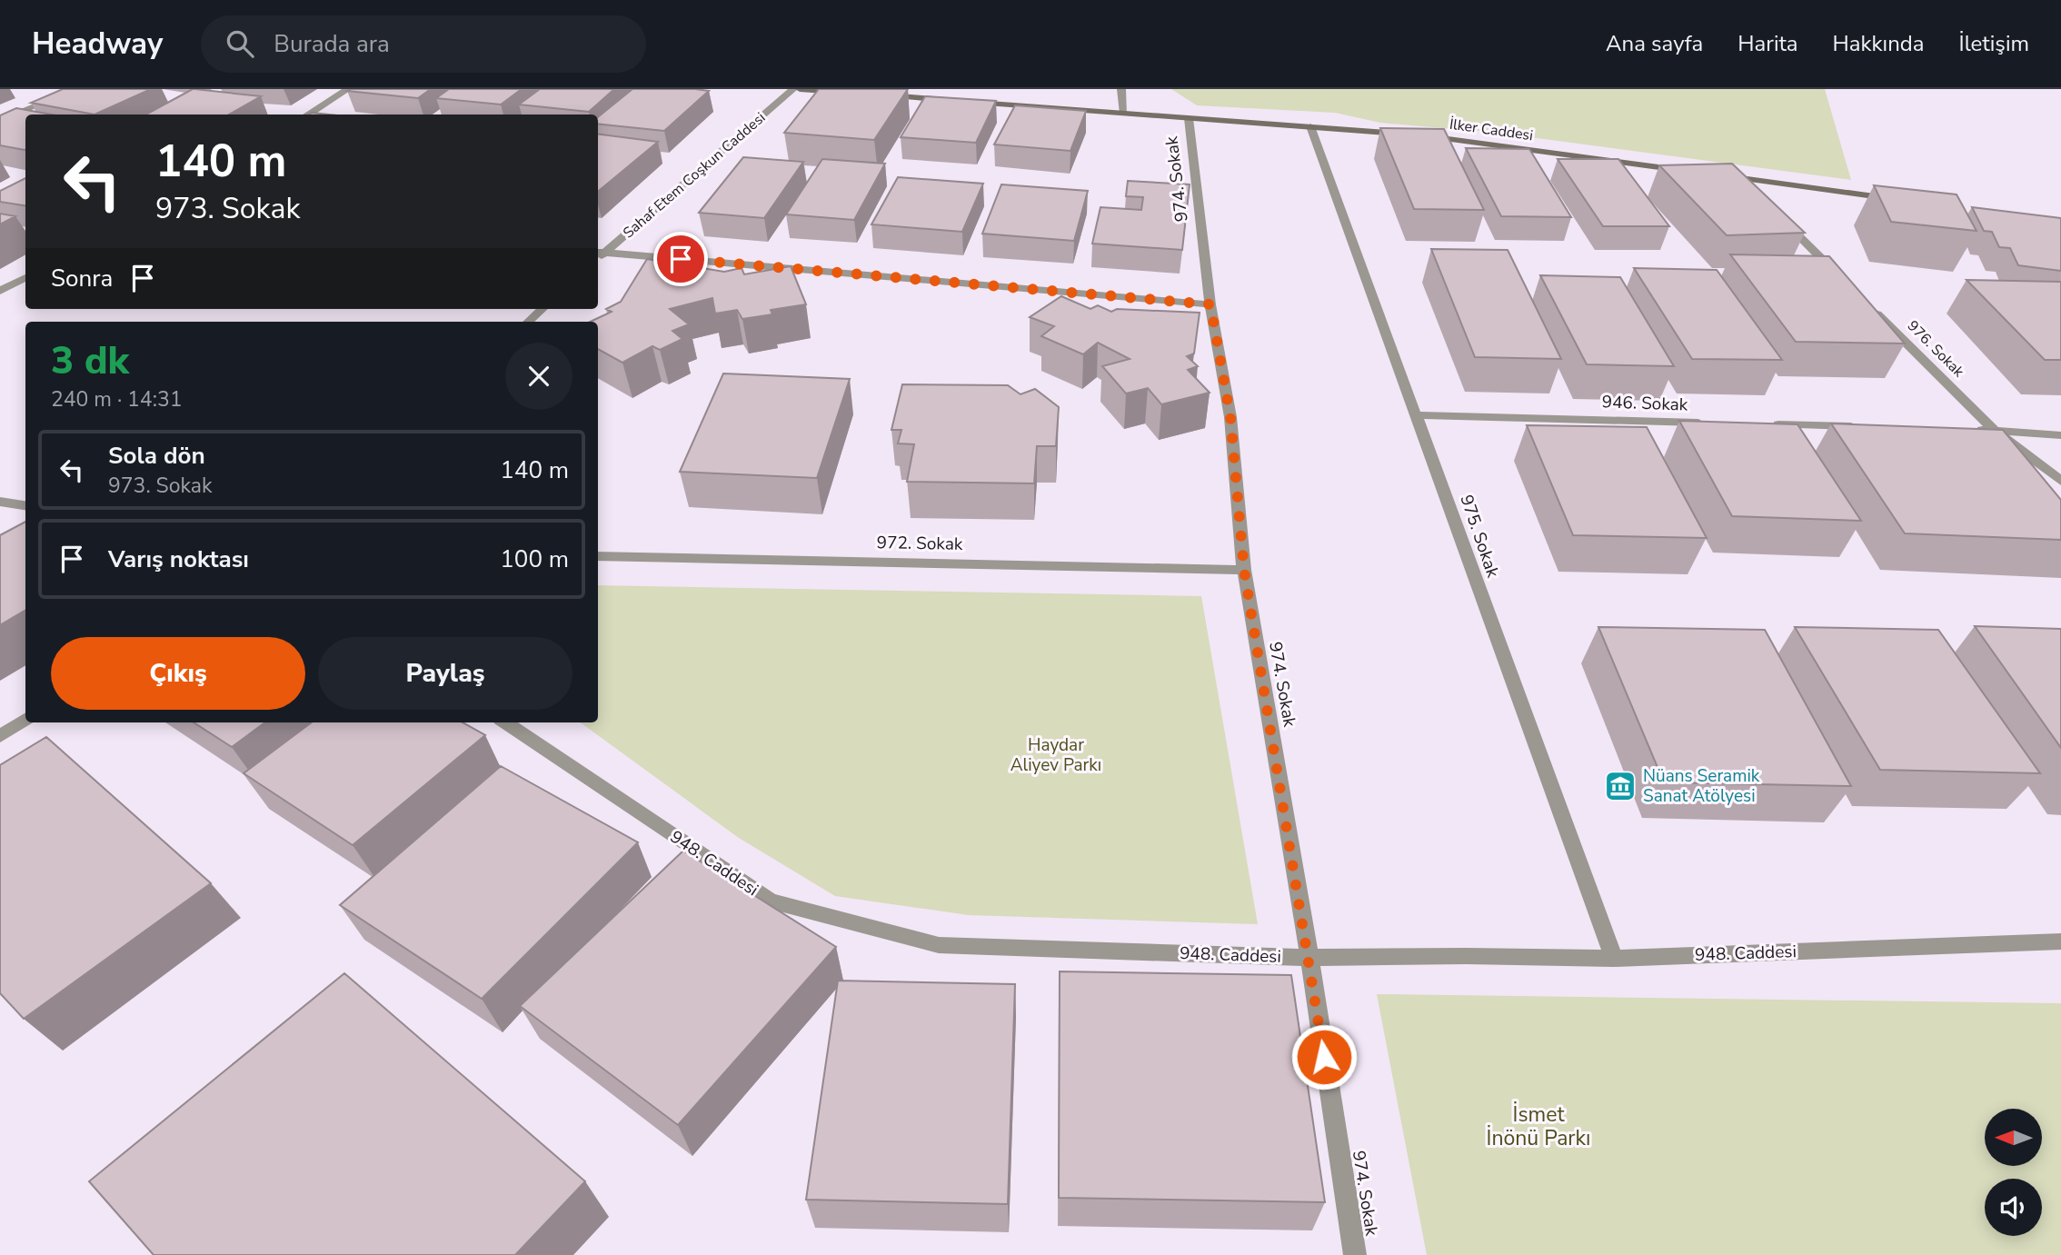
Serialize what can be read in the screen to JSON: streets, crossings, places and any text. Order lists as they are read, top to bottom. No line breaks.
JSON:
{"streets":{"main road":["İlker Caddesi"],"street":["Sahaf Etem Coşkun Caddesi","974. Sokak","976. Sokak","946. Sokak","975. Sokak","972. Sokak","948. Caddesi"]},"crossings":[["974. Sokak","972. Sokak"],["974. Sokak","948. Caddesi"],["946. Sokak","975. Sokak"],["975. Sokak","948. Caddesi"]],"parks":["Haydar Aliyev Parkı","İsmet İnönü Parkı"],"places":{"museum":["Nüans Seramik Sanat Atölyesi"]},"north":"left","page":{"header":"Headway","search":"Burada ara","nav":["Ana sayfa","Harita","Hakkında","İletişim"],"turn":["140 m","973. Sokak"],"then":"Sonra","heading":["3 dk","240 m · 14:31"],"list":[{"name":"Sola dön","note":"973. Sokak","value":"140 m"},{"name":"Varış noktası","value":"100 m"}],"buttons":["Çıkış","Paylaş"]}}
